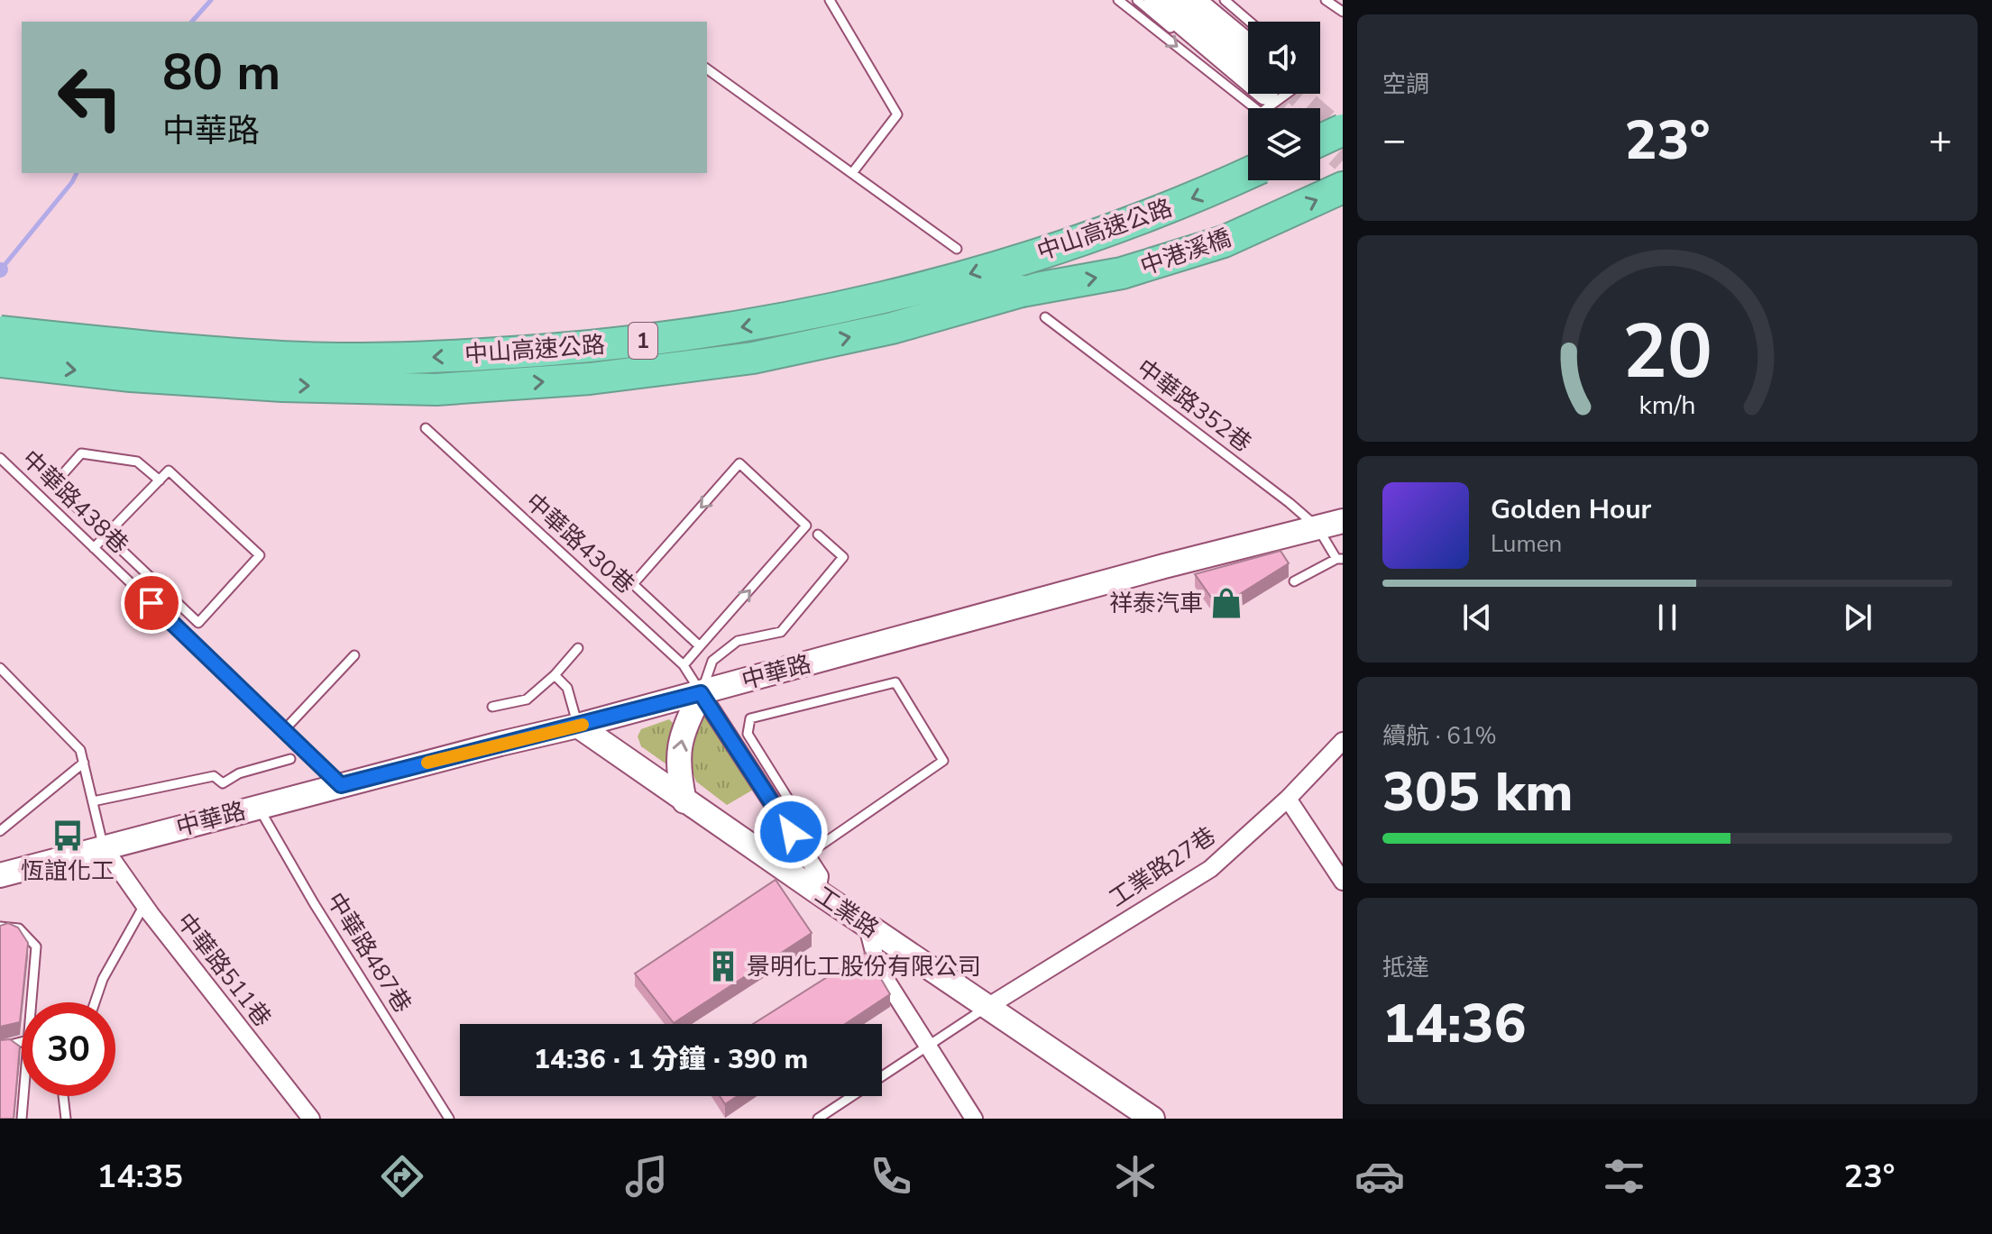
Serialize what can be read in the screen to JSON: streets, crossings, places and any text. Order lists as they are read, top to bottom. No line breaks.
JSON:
{"streets":{"highway":["中山高速公路","中港溪橋","1"],"street":["中華路","工業路27巷","工業路","中華路511巷"],"lane":["中華路352巷","中華路438巷","中華路430巷","中華路487巷"]},"crossings":[["中山高速公路","中港溪橋"],["中華路352巷","中華路"],["中華路438巷","中華路"],["中華路430巷","中華路"],["中華路","工業路"],["中華路","中華路487巷"],["中華路","中華路511巷"],["工業路27巷","工業路"]],"one_way":["中港溪橋"],"places":{"shop":["祥泰汽車"],"bus stop":["恆誼化工"],"building":["景明化工股份有限公司"]},"page":{"tile":["空調",["續航 · 61%","305 km"],["抵達","14:36"]],"turn":["80 m","中華路"],"heat":["−","23°","+"],"song":["Golden Hour","Lumen"],"limit":"30","trip":"14:36 · 1 分鐘 · 390 m","tabs":["14:35","23°"],"gauge":["20","km/h"]}}
